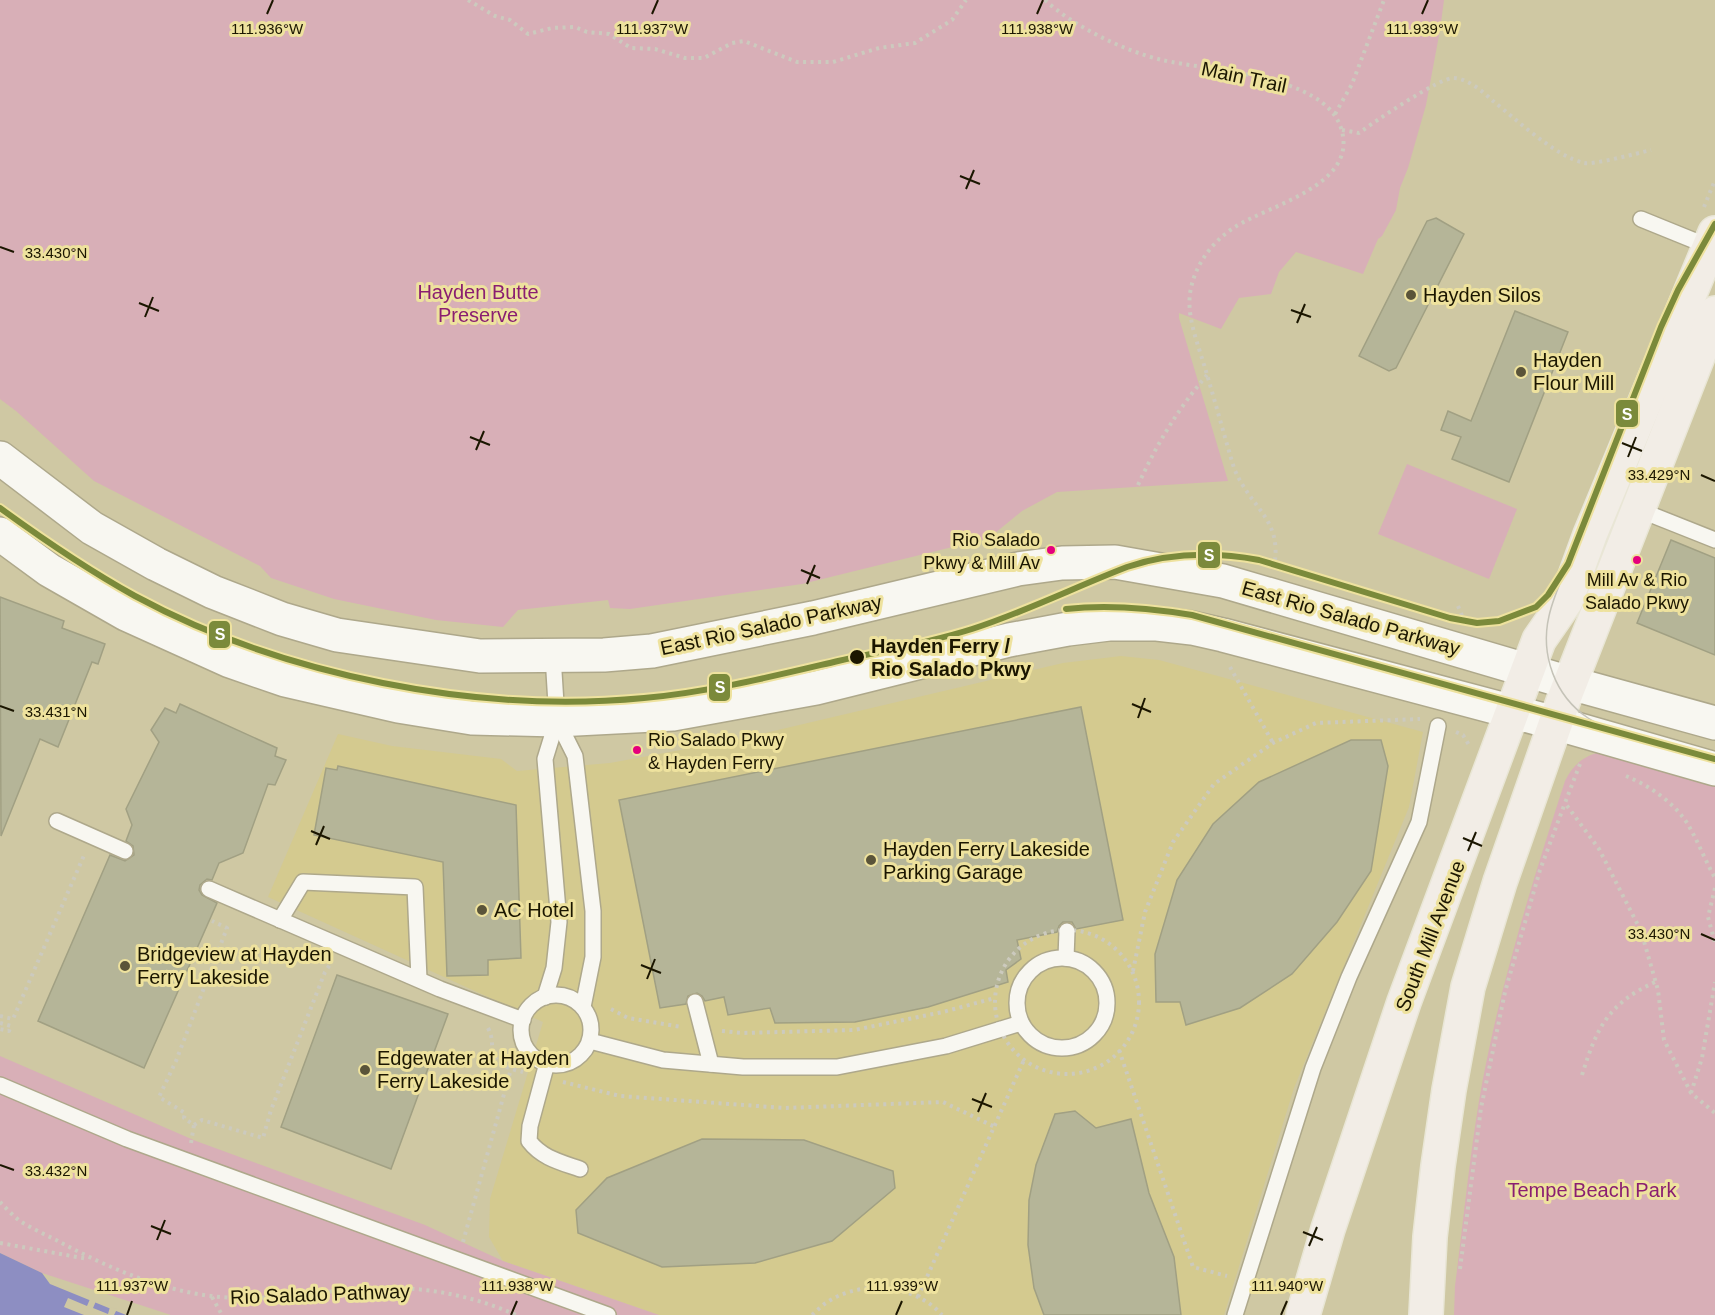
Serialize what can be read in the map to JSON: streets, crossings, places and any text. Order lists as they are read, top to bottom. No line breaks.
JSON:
{"streets":{"main road":["East Rio Salado Parkway","South Mill Avenue"],"path":["Main Trail","Rio Salado Pathway"]},"crossings":[["East Rio Salado Parkway","South Mill Avenue"]],"parks":["Hayden Butte Preserve","Tempe Beach Park"],"places":["Hayden Silos","Hayden Flour Mill","Rio Salado Pkwy & Mill Av","Mill Av & Rio Salado Pkwy","Hayden Ferry / Rio Salado Pkwy","Rio Salado Pkwy & Hayden Ferry","Hayden Ferry Lakeside Parking Garage","AC Hotel","Bridgeview at Hayden Ferry Lakeside","Edgewater at Hayden Ferry Lakeside"],"lines":["transit line S"],"coordinates":["111.936°W","111.937°W","111.938°W","111.939°W","33.430°N","33.429°N","33.431°N","33.432°N","111.940°W"]}
